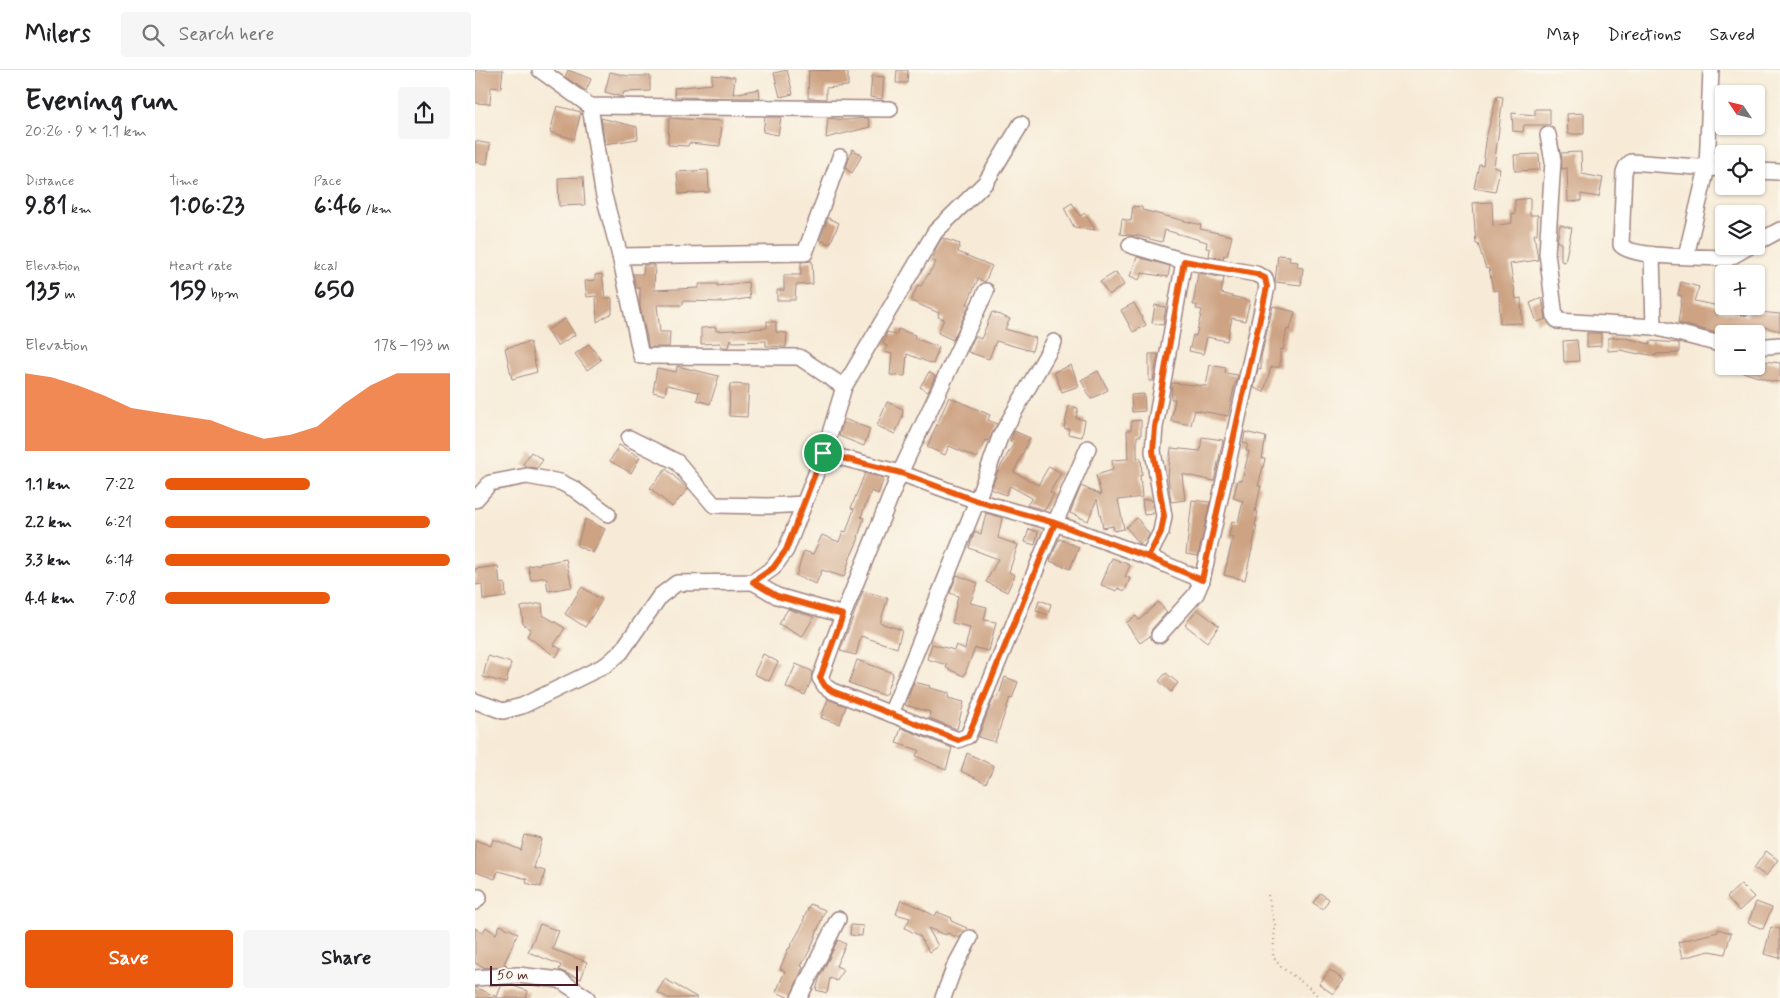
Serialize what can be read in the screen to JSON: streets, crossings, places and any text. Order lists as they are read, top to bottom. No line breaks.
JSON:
{"scale_bar":"50 m","north":"top left","page":{"header":"Milers","search":"Search here","nav":["Map","Directions","Saved"],"heading":["Evening run","20:26 · 9 × 1.1 km"],"map_buttons":["+","−"],"stats":[["Distance","9.81 km"],["Time","1:06:23"],["Pace","6:46 /km"],["Elevation","135 m"],["Heart rate","159 bpm"],["kcal","650"]],"chart":["Elevation","178–193 m"],"list":[{"name":"1.1 km","note":"7:22"},{"name":"2.2 km","note":"6:21"},{"name":"3.3 km","note":"6:14"},{"name":"4.4 km","note":"7:08"}],"buttons":["Save","Share"],"scale":"50 m"}}
